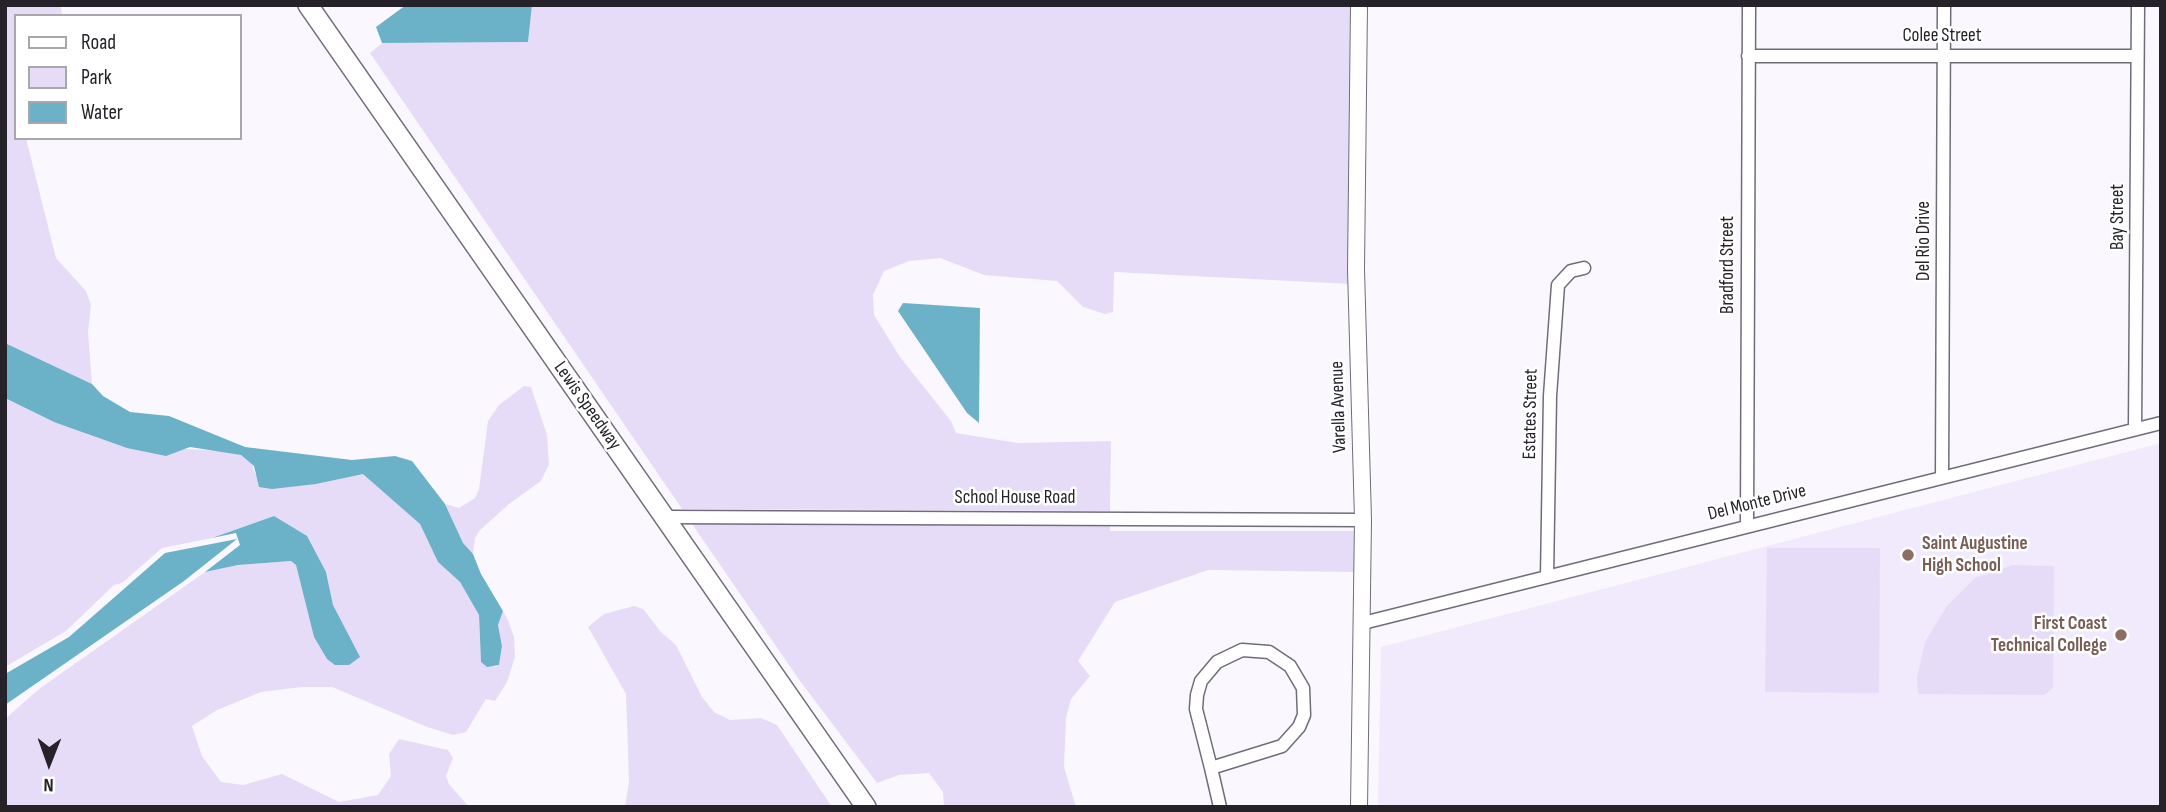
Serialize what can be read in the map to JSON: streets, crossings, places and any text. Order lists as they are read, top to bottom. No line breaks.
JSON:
{"streets":{"main road":["Lewis Speedway"],"street":["Colee Street","Bay Street","Del Rio Drive","Bradford Street","Varella Avenue","Estates Street","School House Road","Del Monte Drive"]},"crossings":[["Colee Street","Bay Street"],["Colee Street","Del Rio Drive"],["Colee Street","Bradford Street"],["Bay Street","Del Monte Drive"],["Del Rio Drive","Del Monte Drive"],["Bradford Street","Del Monte Drive"],["Lewis Speedway","School House Road"],["Varella Avenue","School House Road"],["Varella Avenue","Del Monte Drive"],["Estates Street","Del Monte Drive"]],"places":["Saint Augustine High School","First Coast Technical College"],"legend":["Road","Park","Water"],"north":"bottom"}
